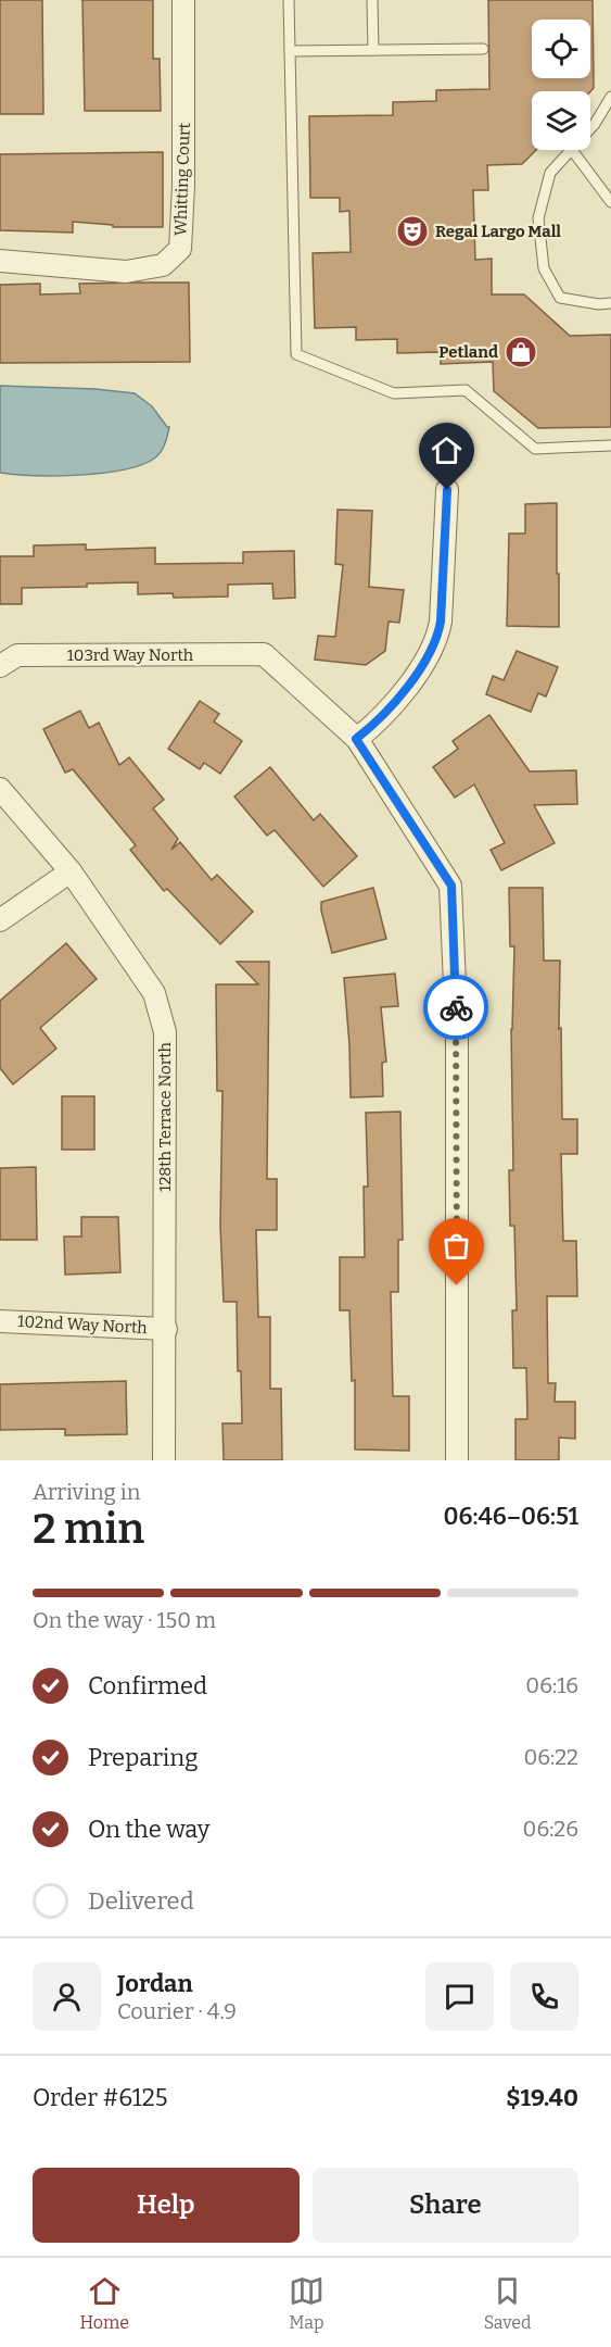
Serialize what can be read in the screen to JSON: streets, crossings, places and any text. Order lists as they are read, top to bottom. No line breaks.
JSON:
{"streets":{"street":["Whitting Court","103rd Way North","128th Terrace North","102nd Way North"]},"crossings":[["128th Terrace North","102nd Way North"]],"places":{"theatre":["Regal Largo Mall"],"shop":["Petland"]},"page":{"heading":["2 min","Arriving in","06:46–06:51"],"panel":["Jordan","Courier · 4.9","Order #6125","$19.40"],"bar":"On the way · 150 m","list":[["Confirmed","06:16"],["Preparing","06:22"],["On the way","06:26"],"Delivered"],"buttons":["Help","Share"],"tabs":["Home","Map","Saved"]}}
